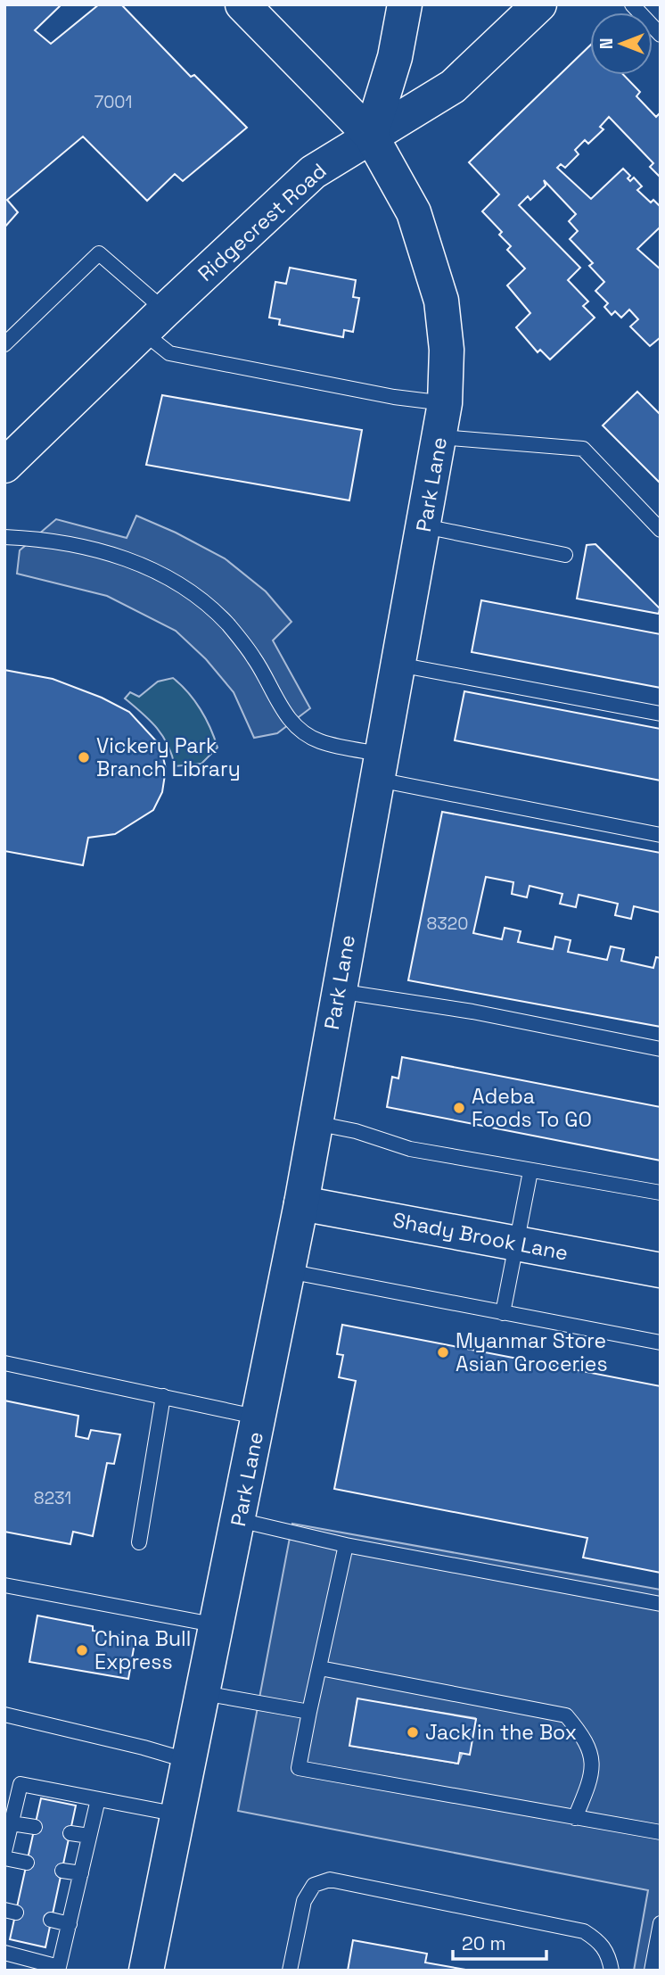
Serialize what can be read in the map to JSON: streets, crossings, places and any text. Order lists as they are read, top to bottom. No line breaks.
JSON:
{"streets":{"main road":["Ridgecrest Road","Park Lane","Shady Brook Lane"]},"crossings":[["Ridgecrest Road","Park Lane"],["Park Lane","Shady Brook Lane"]],"places":["Vickery Park Branch Library","Adeba Foods To GO","Myanmar Store Asian Groceries","China Bull Express","Jack in the Box"],"house_numbers":["7001","8320","8231"],"scale_bar":"20 m","north":"left"}
